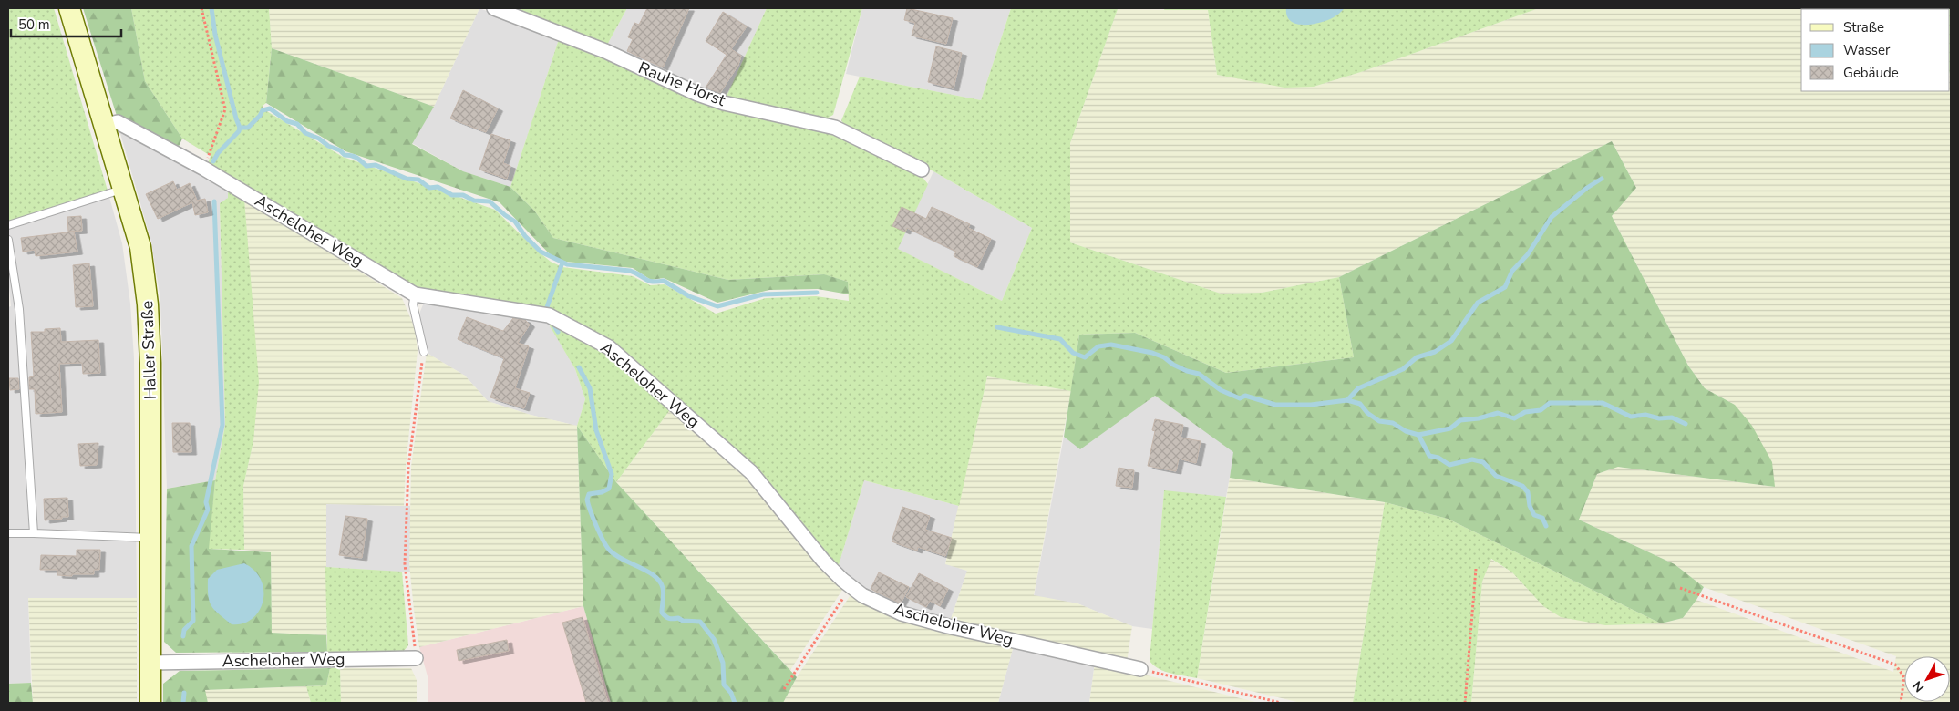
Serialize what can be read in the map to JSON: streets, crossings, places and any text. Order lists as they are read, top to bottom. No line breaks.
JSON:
{"streets":{"street":["Rauhe Horst","Ascheloher Weg","Haller Straße"]},"crossings":[["Ascheloher Weg","Haller Straße"]],"legend":["Straße","Wasser","Gebäude"],"scale_bar":"50 m","north":"bottom left"}
